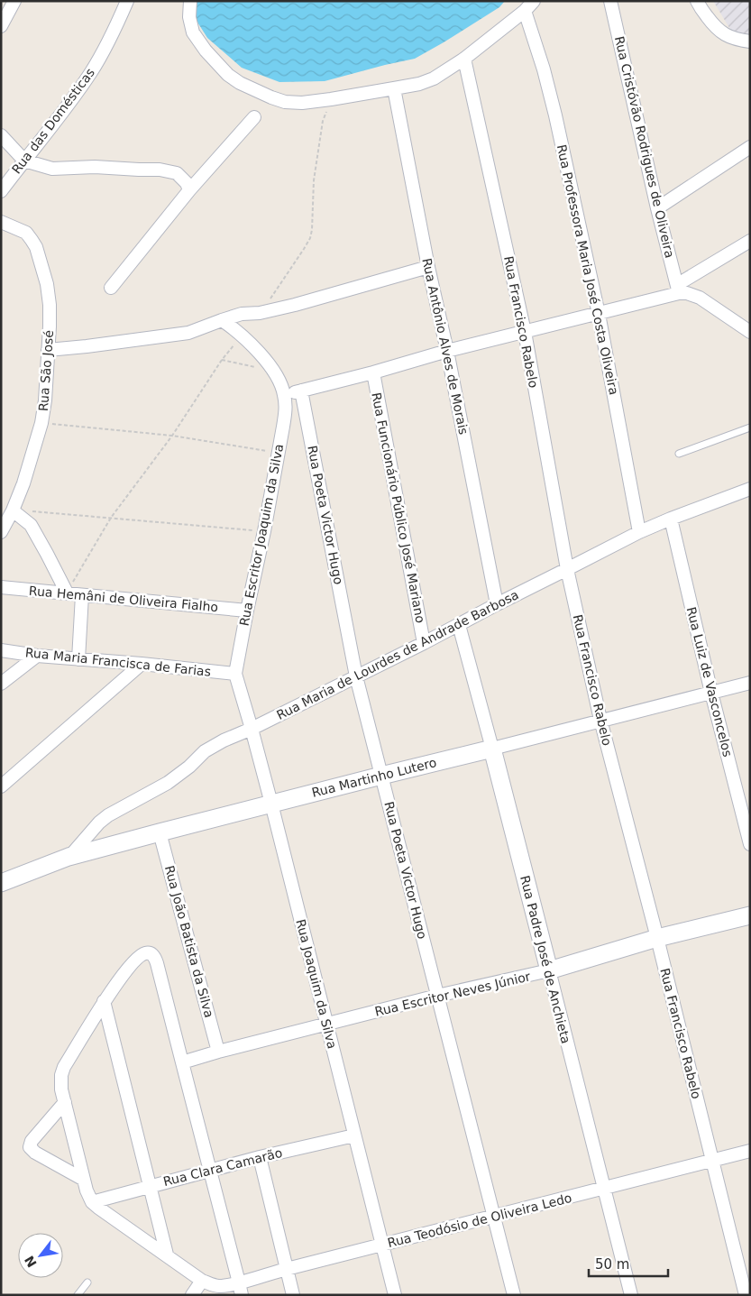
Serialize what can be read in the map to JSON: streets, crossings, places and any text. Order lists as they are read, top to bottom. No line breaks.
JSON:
{"streets":{"street":["Rua das Domésticas","Rua Cristóvão Rodrigues de Oliveira","Rua Professora Maria José Costa Oliveira","Rua Francisco Rabelo","Rua Antônio Alves de Morais","Rua São José","Rua Funcionário Público José Mariano","Rua Poeta Victor Hugo","Rua Escritor Joaquim da Silva","Rua Hemâni de Oliveira Fialho","Rua Maria de Lourdes de Andrade Barbosa","Rua Maria Francisca de Farias","Rua Luiz de Vasconcelos","Rua Martinho Lutero","Rua João Batista da Silva","Rua Padre José de Anchieta","Rua Joaquim da Silva","Rua Escritor Neves Júnior","Rua Clara Camarão","Rua Teodósio de Oliveira Ledo"]},"crossings":[["Rua Professora Maria José Costa Oliveira","Rua Maria de Lourdes de Andrade Barbosa"],["Rua Francisco Rabelo","Rua Maria de Lourdes de Andrade Barbosa"],["Rua Francisco Rabelo","Rua Martinho Lutero"],["Rua Francisco Rabelo","Rua Escritor Neves Júnior"],["Rua Francisco Rabelo","Rua Teodósio de Oliveira Ledo"],["Rua Antônio Alves de Morais","Rua Maria de Lourdes de Andrade Barbosa"],["Rua Funcionário Público José Mariano","Rua Maria de Lourdes de Andrade Barbosa"],["Rua Poeta Victor Hugo","Rua Maria de Lourdes de Andrade Barbosa"],["Rua Poeta Victor Hugo","Rua Martinho Lutero"],["Rua Poeta Victor Hugo","Rua Escritor Neves Júnior"],["Rua Poeta Victor Hugo","Rua Teodósio de Oliveira Ledo"],["Rua Escritor Joaquim da Silva","Rua Hemâni de Oliveira Fialho"],["Rua Escritor Joaquim da Silva","Rua Maria Francisca de Farias"],["Rua Escritor Joaquim da Silva","Rua Joaquim da Silva"],["Rua Maria de Lourdes de Andrade Barbosa","Rua Luiz de Vasconcelos"],["Rua Maria de Lourdes de Andrade Barbosa","Rua Martinho Lutero"],["Rua Maria de Lourdes de Andrade Barbosa","Rua Padre José de Anchieta"],["Rua Maria de Lourdes de Andrade Barbosa","Rua Joaquim da Silva"],["Rua Maria Francisca de Farias","Rua Joaquim da Silva"],["Rua Luiz de Vasconcelos","Rua Martinho Lutero"],["Rua Martinho Lutero","Rua João Batista da Silva"],["Rua Martinho Lutero","Rua Padre José de Anchieta"],["Rua Martinho Lutero","Rua Joaquim da Silva"],["Rua João Batista da Silva","Rua Escritor Neves Júnior"],["Rua Padre José de Anchieta","Rua Escritor Neves Júnior"],["Rua Padre José de Anchieta","Rua Teodósio de Oliveira Ledo"],["Rua Joaquim da Silva","Rua Escritor Neves Júnior"],["Rua Joaquim da Silva","Rua Clara Camarão"],["Rua Joaquim da Silva","Rua Teodósio de Oliveira Ledo"]],"scale_bar":"50 m","north":"bottom left"}
